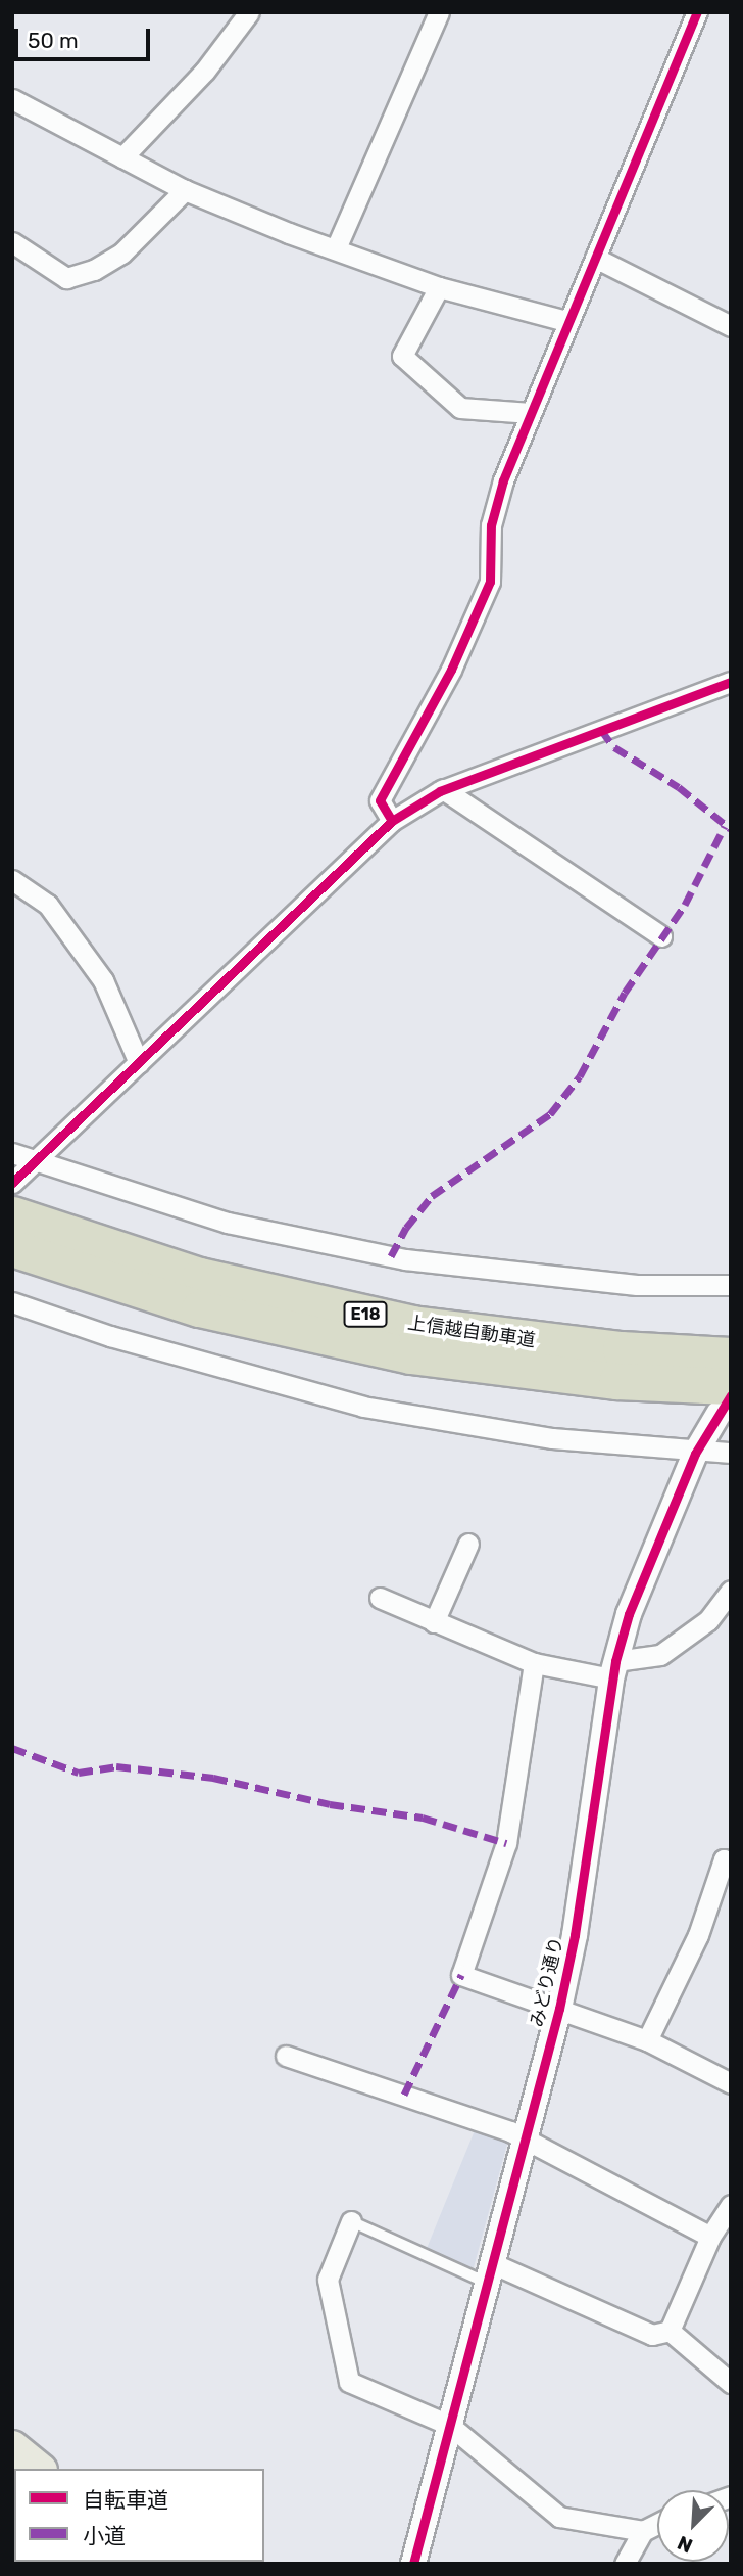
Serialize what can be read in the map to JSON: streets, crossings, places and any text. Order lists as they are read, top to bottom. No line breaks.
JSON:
{"streets":{"highway":["E18","上信越自動車道"],"street":["みどり通り"]},"crossings":[["上信越自動車道","みどり通り"]],"legend":["自転車道","小道"],"scale_bar":"50 m","north":"bottom left"}
